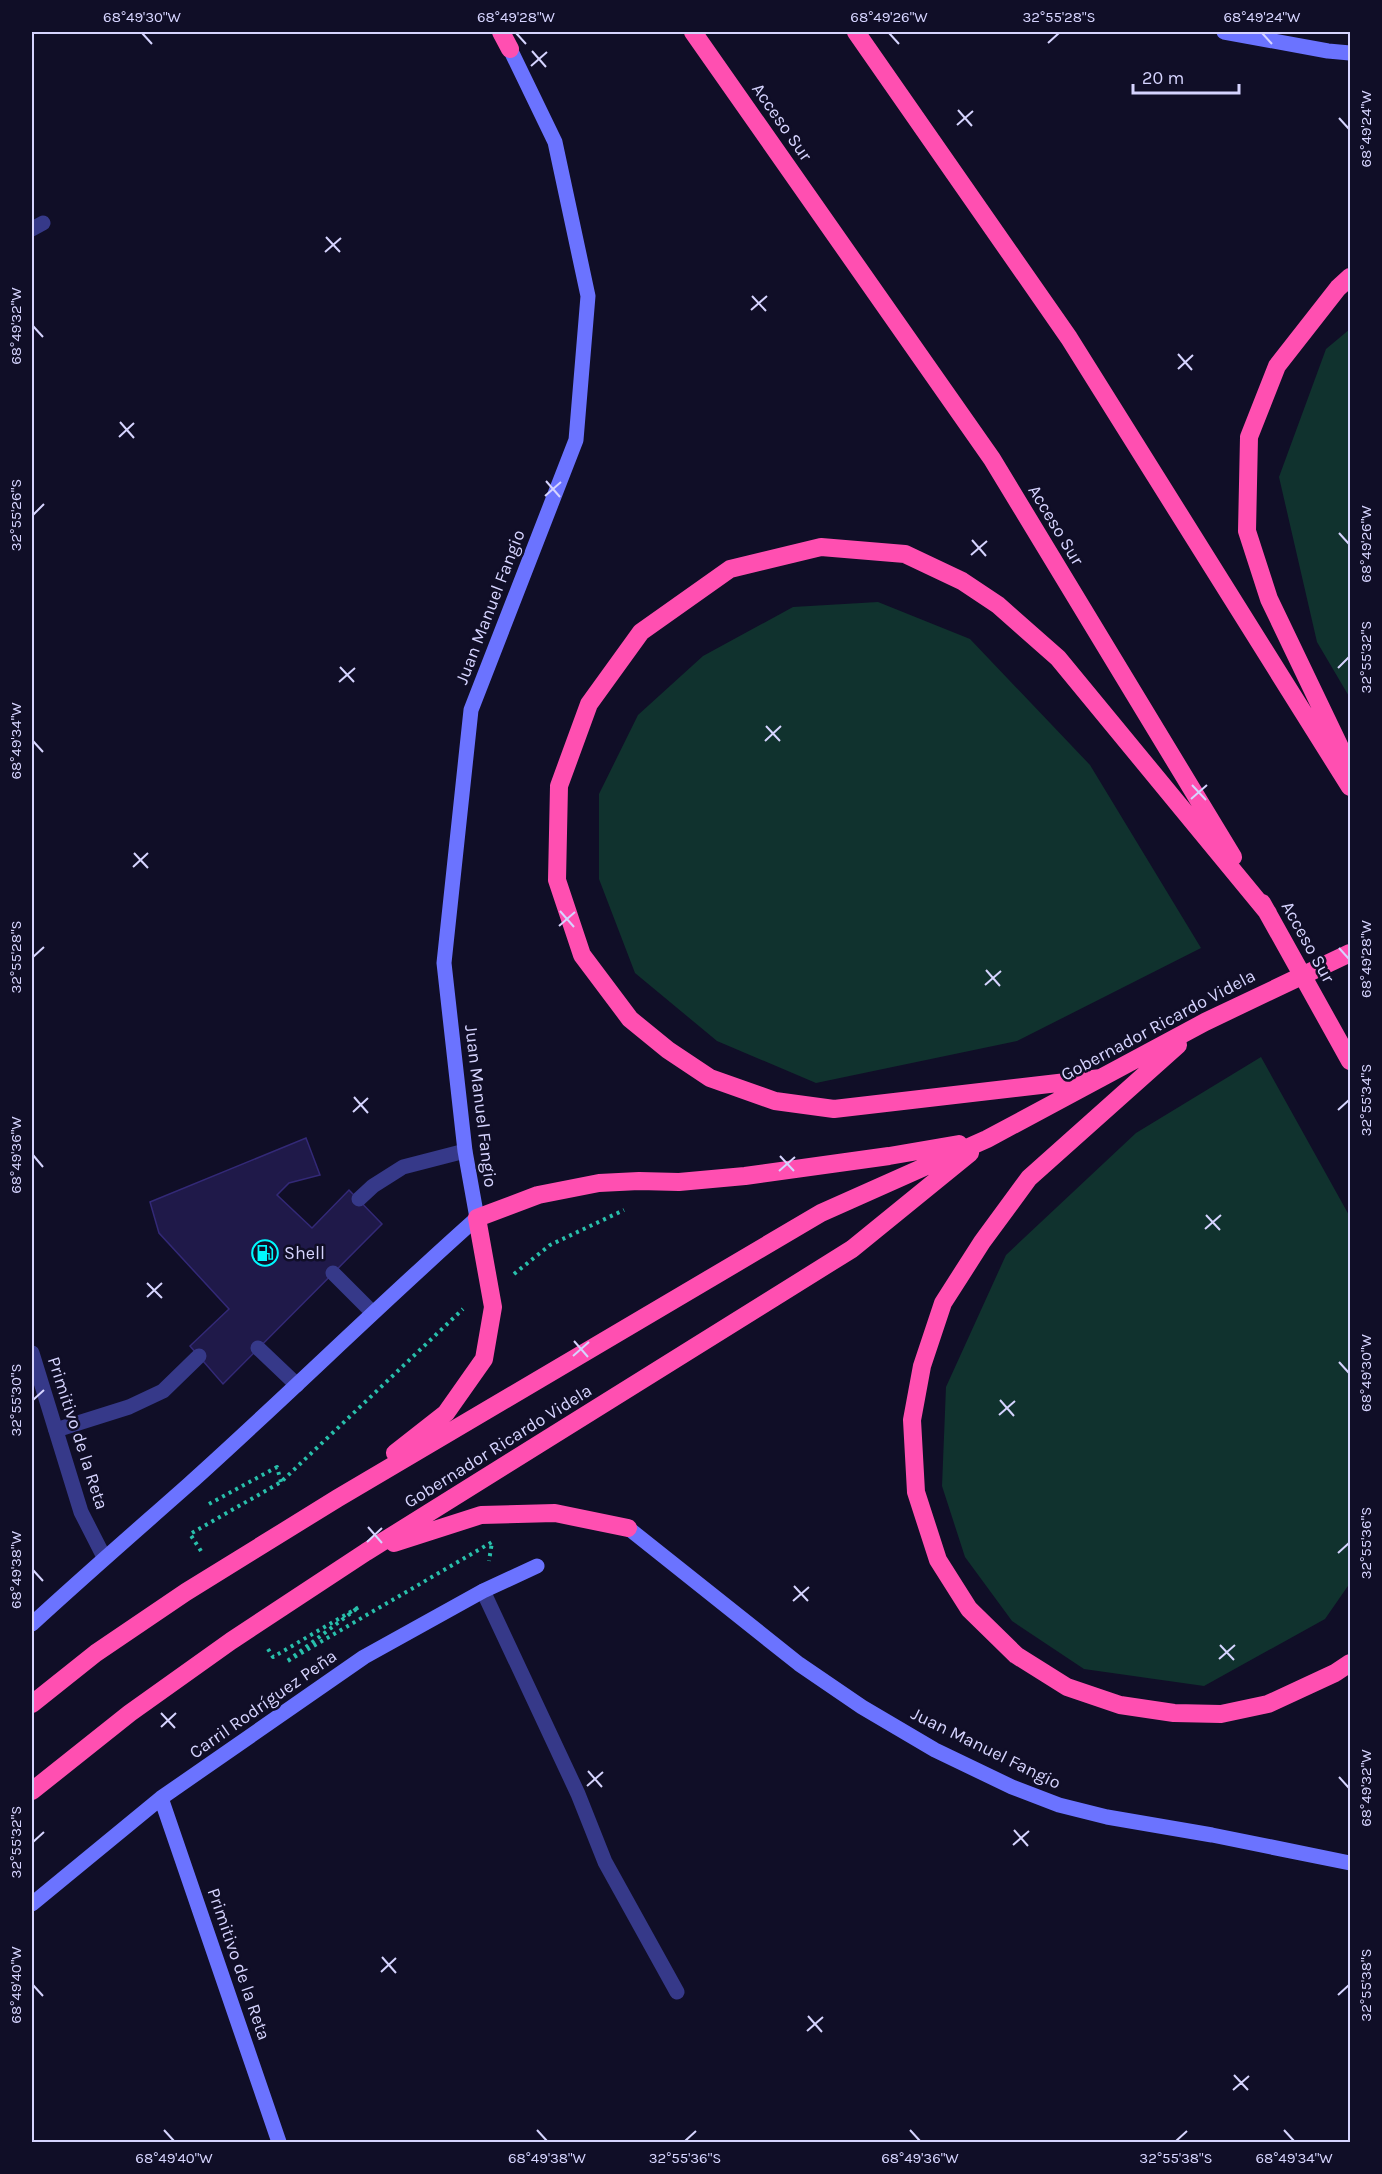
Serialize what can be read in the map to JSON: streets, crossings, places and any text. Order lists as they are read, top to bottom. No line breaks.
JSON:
{"streets":{"highway":["Acceso Sur","Gobernador Ricardo Videla"],"main road":["Juan Manuel Fangio","Primitivo de la Reta","Carril Rodríguez Peña"]},"crossings":[["Primitivo de la Reta","Carril Rodríguez Peña"]],"places":{"fuel station":["Shell"]},"scale_bar":"20 m","coordinates":["68°49'30\"W","68°49'28\"W","68°49'26\"W","32°55'28\"S","68°49'24\"W","68°49'32\"W","32°55'26\"S","32°55'32\"S","68°49'34\"W","32°55'34\"S","68°49'36\"W","32°55'30\"S","32°55'36\"S","68°49'38\"W","68°49'40\"W","32°55'38\"S"]}
